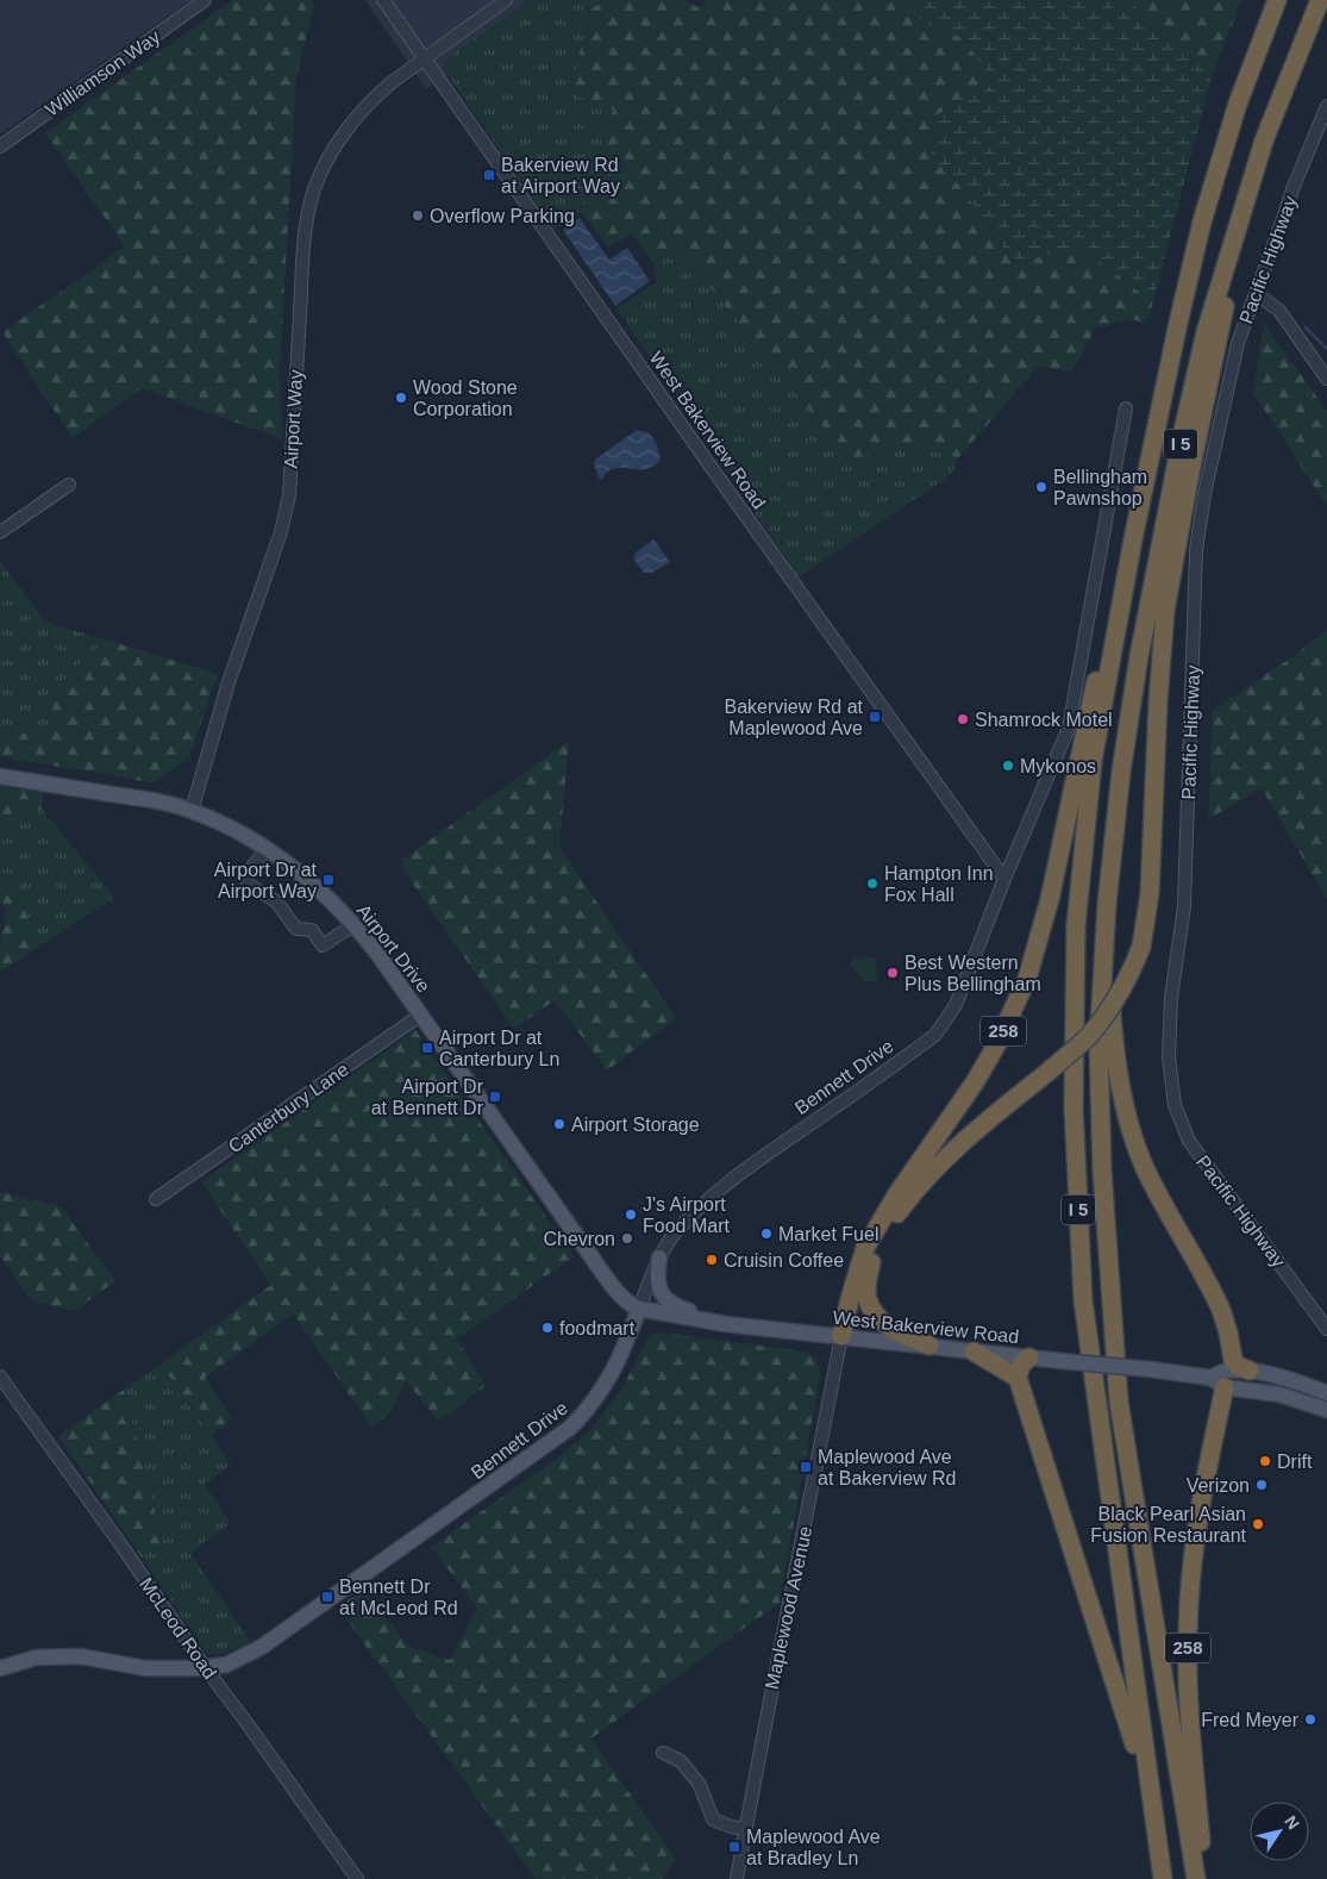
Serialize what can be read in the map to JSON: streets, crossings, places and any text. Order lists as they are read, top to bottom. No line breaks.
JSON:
{"streets":{"highway":["I 5","258"],"main road":["West Bakerview Road","Airport Drive","Bennett Drive"],"street":["Williamson Way","Pacific Highway","Airport Way","Canterbury Lane","Maplewood Avenue","McLeod Road"]},"crossings":[["Airport Way","West Bakerview Road"],["Airport Way","Airport Drive"],["West Bakerview Road","Airport Drive"],["West Bakerview Road","258"],["West Bakerview Road","Bennett Drive"],["West Bakerview Road","Maplewood Avenue"],["I 5","258"],["Airport Drive","Bennett Drive"],["Airport Drive","Canterbury Lane"],["258","Maplewood Avenue"],["Bennett Drive","McLeod Road"]],"places":{"transit":["Bakerview Rd at Airport Way","Bakerview Rd at Maplewood Ave","Airport Dr at Airport Way","Airport Dr at Canterbury Ln","Airport Dr at Bennett Dr","Maplewood Ave at Bakerview Rd","Bennett Dr at McLeod Rd","Maplewood Ave at Bradley Ln"],"other":["Overflow Parking","Wood Stone Corporation","Bellingham Pawnshop","Shamrock Motel","Mykonos","Hampton Inn Fox Hall","Best Western Plus Bellingham","Airport Storage","J's Airport Food Mart","Market Fuel","Chevron","Cruisin Coffee","foodmart","Drift","Verizon","Black Pearl Asian Fusion Restaurant","Fred Meyer"]},"north":"top right"}
